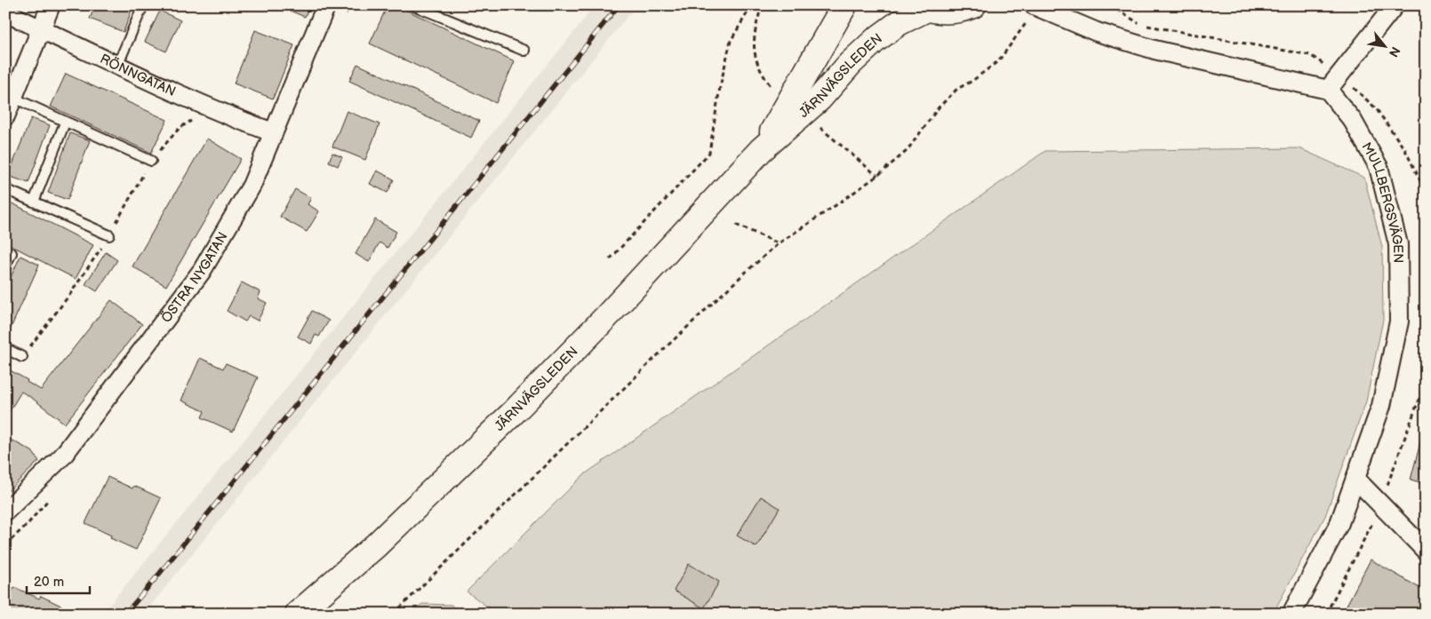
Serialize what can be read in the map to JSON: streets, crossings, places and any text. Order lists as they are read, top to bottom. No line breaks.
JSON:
{"streets":{"main road":["JÄRNVÄGSLEDEN"],"street":["RÖNNGATAN","MULLBERGSVÄGEN","ÖSTRA NYGATAN"]},"crossings":[["RÖNNGATAN","ÖSTRA NYGATAN"]],"scale_bar":"20 m","north":"bottom right"}
